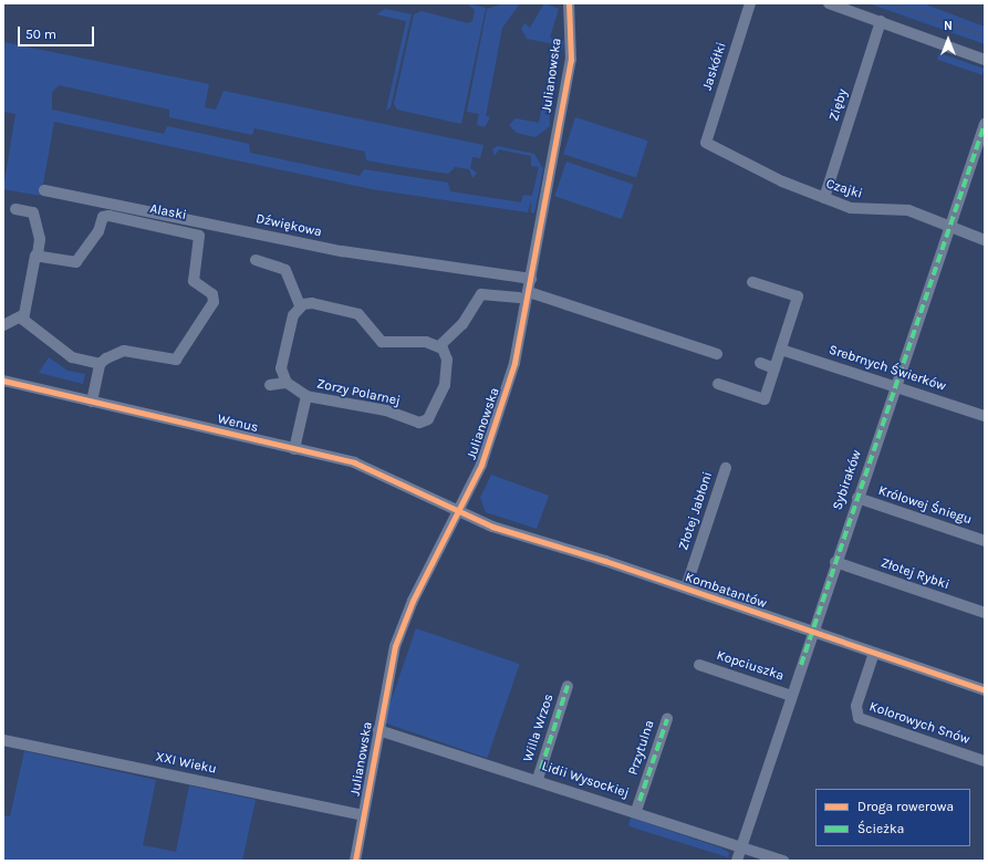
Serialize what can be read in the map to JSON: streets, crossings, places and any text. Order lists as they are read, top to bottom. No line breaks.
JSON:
{"streets":{"street":["Jaskółki","Julianowska","Zięby","Czajki","Alaski","Dźwiękowa","Srebrnych Świerków","Zorzy Polarnej","Wenus","Sybiraków","Królowej Śniegu","Złotej Jabłoni","Złotej Rybki","Kombatantów","Kopciuszka","Kolorowych Snów","Willa Wrzos","Przytulna","XXI Wieku","Lidii Wysockiej"]},"crossings":[["Jaskółki","Czajki"],["Julianowska","Dźwiękowa"],["Julianowska","Wenus"],["Julianowska","Kombatantów"],["Julianowska","XXI Wieku"],["Julianowska","Lidii Wysockiej"],["Zięby","Czajki"],["Czajki","Sybiraków"],["Srebrnych Świerków","Sybiraków"],["Zorzy Polarnej","Wenus"],["Wenus","Kombatantów"],["Sybiraków","Królowej Śniegu"],["Sybiraków","Złotej Rybki"],["Sybiraków","Kombatantów"],["Sybiraków","Kopciuszka"],["Sybiraków","Lidii Wysockiej"],["Złotej Jabłoni","Kombatantów"],["Kombatantów","Kolorowych Snów"],["Willa Wrzos","Lidii Wysockiej"],["Przytulna","Lidii Wysockiej"]],"legend":["Droga rowerowa","Ścieżka"],"scale_bar":"50 m","north":"top"}
